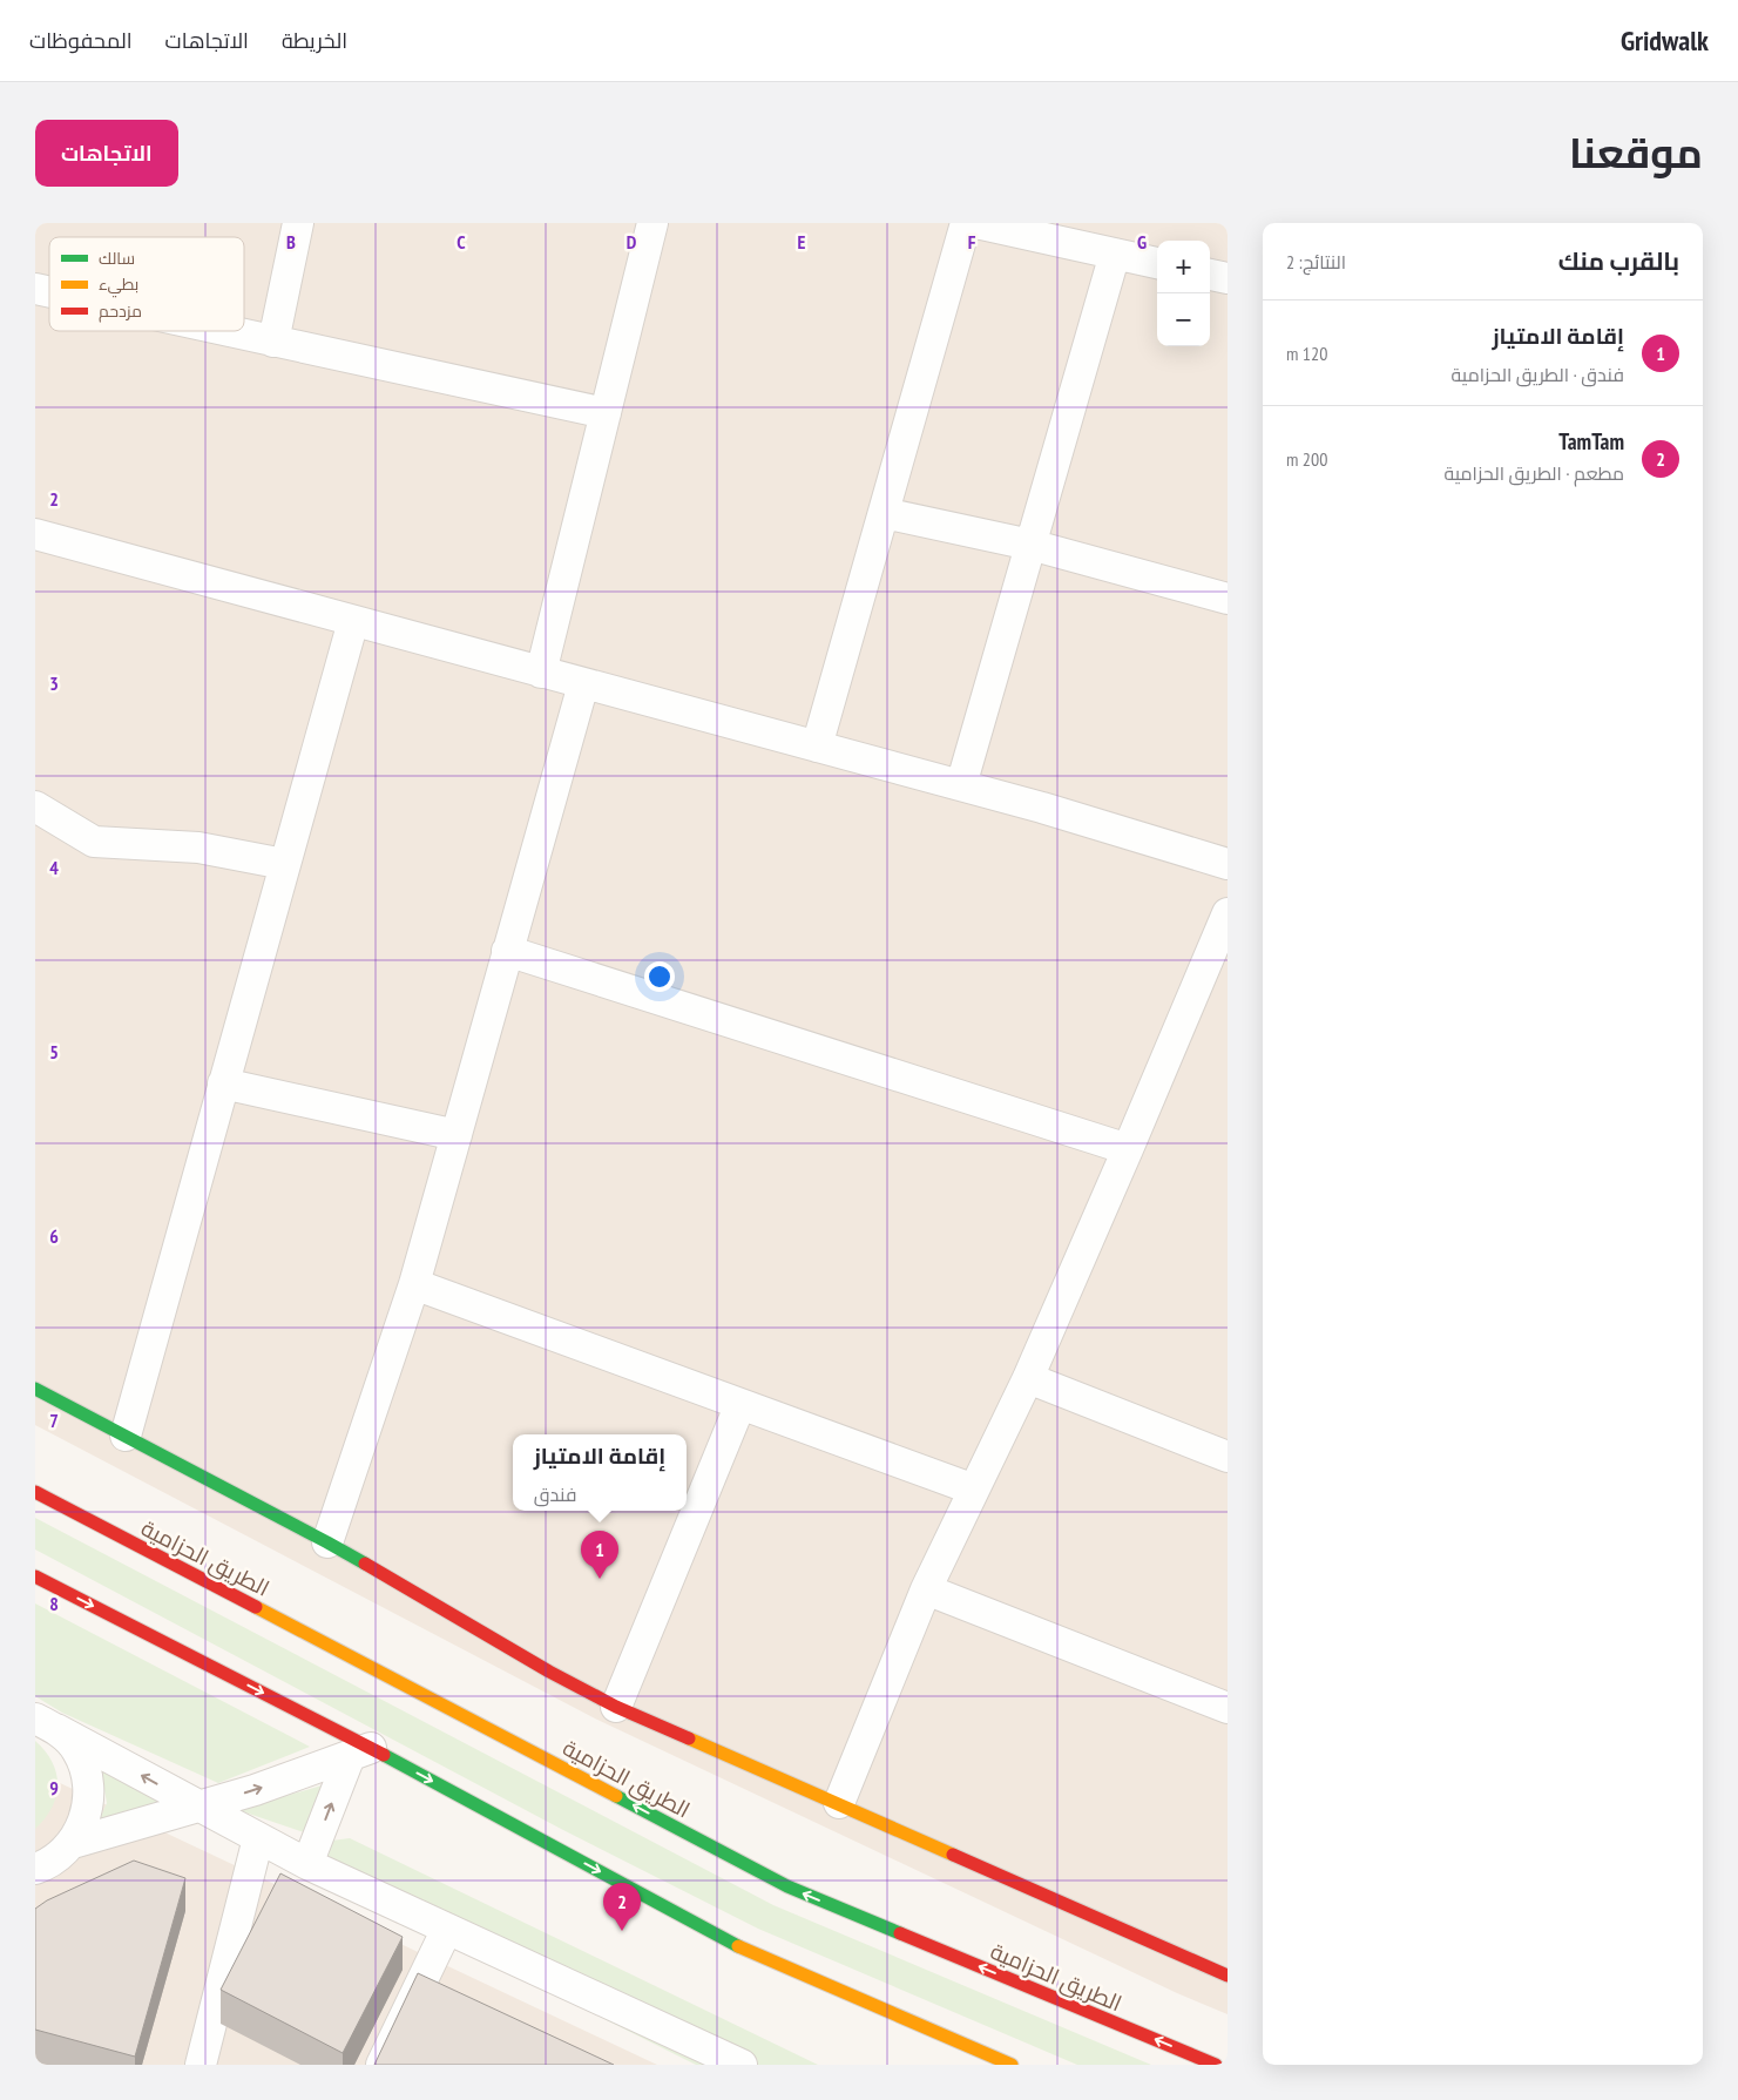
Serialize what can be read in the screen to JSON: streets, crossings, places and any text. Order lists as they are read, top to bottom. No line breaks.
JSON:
{"streets":{"main road":["الطريق الحزامية"]},"legend":["سالك","بطيء","مزدحم"],"page":{"header":"Gridwalk","nav":["الخريطة","الاتجاهات","المحفوظات"],"title":"موقعنا","buttons":"الاتجاهات","heading":["بالقرب منك","النتائج: 2"],"map_buttons":["+","−"],"list":[{"mark":"1","name":"إقامة الامتياز","note":"فندق · الطريق الحزامية","value":"120 m"},{"mark":"2","name":"TamTam","note":"مطعم · الطريق الحزامية","value":"200 m"}],"popup":["إقامة الامتياز","فندق"],"pins":["1","2"]},"grid":{"columns":["B","C","D","E","F","G"],"rows":["2","3","4","5","6","7","8","9"]}}
